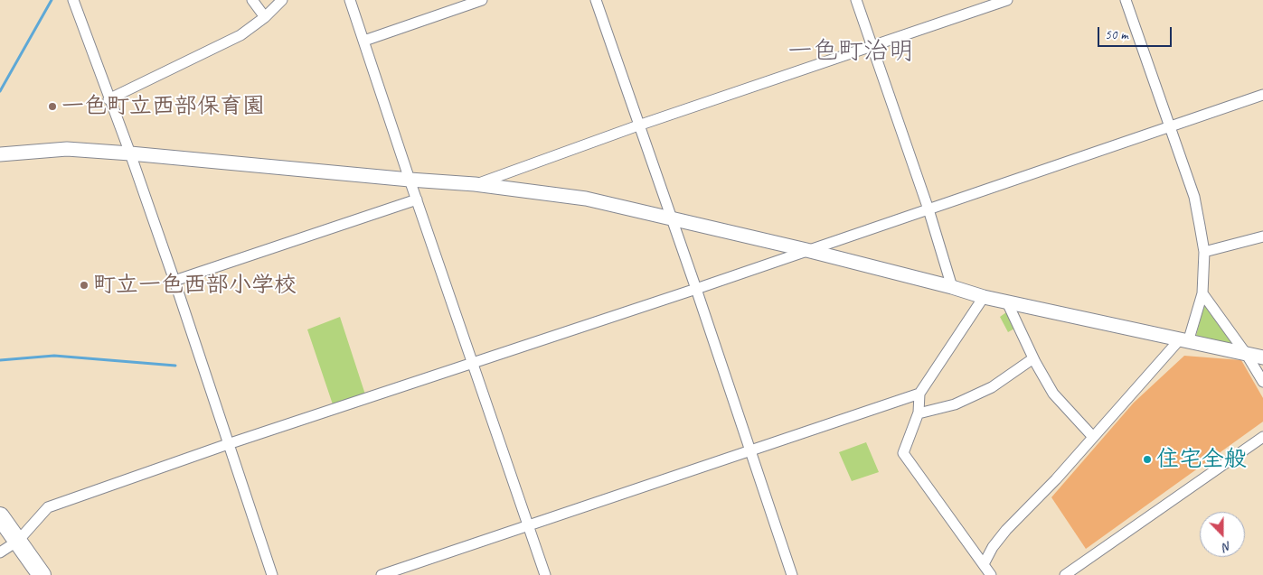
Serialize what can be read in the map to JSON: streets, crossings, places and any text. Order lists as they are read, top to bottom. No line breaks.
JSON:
{"districts":["一色町治明"],"places":["一色町立西部保育園","町立一色西部小学校","住宅全般"],"scale_bar":"50 m","north":"bottom"}
